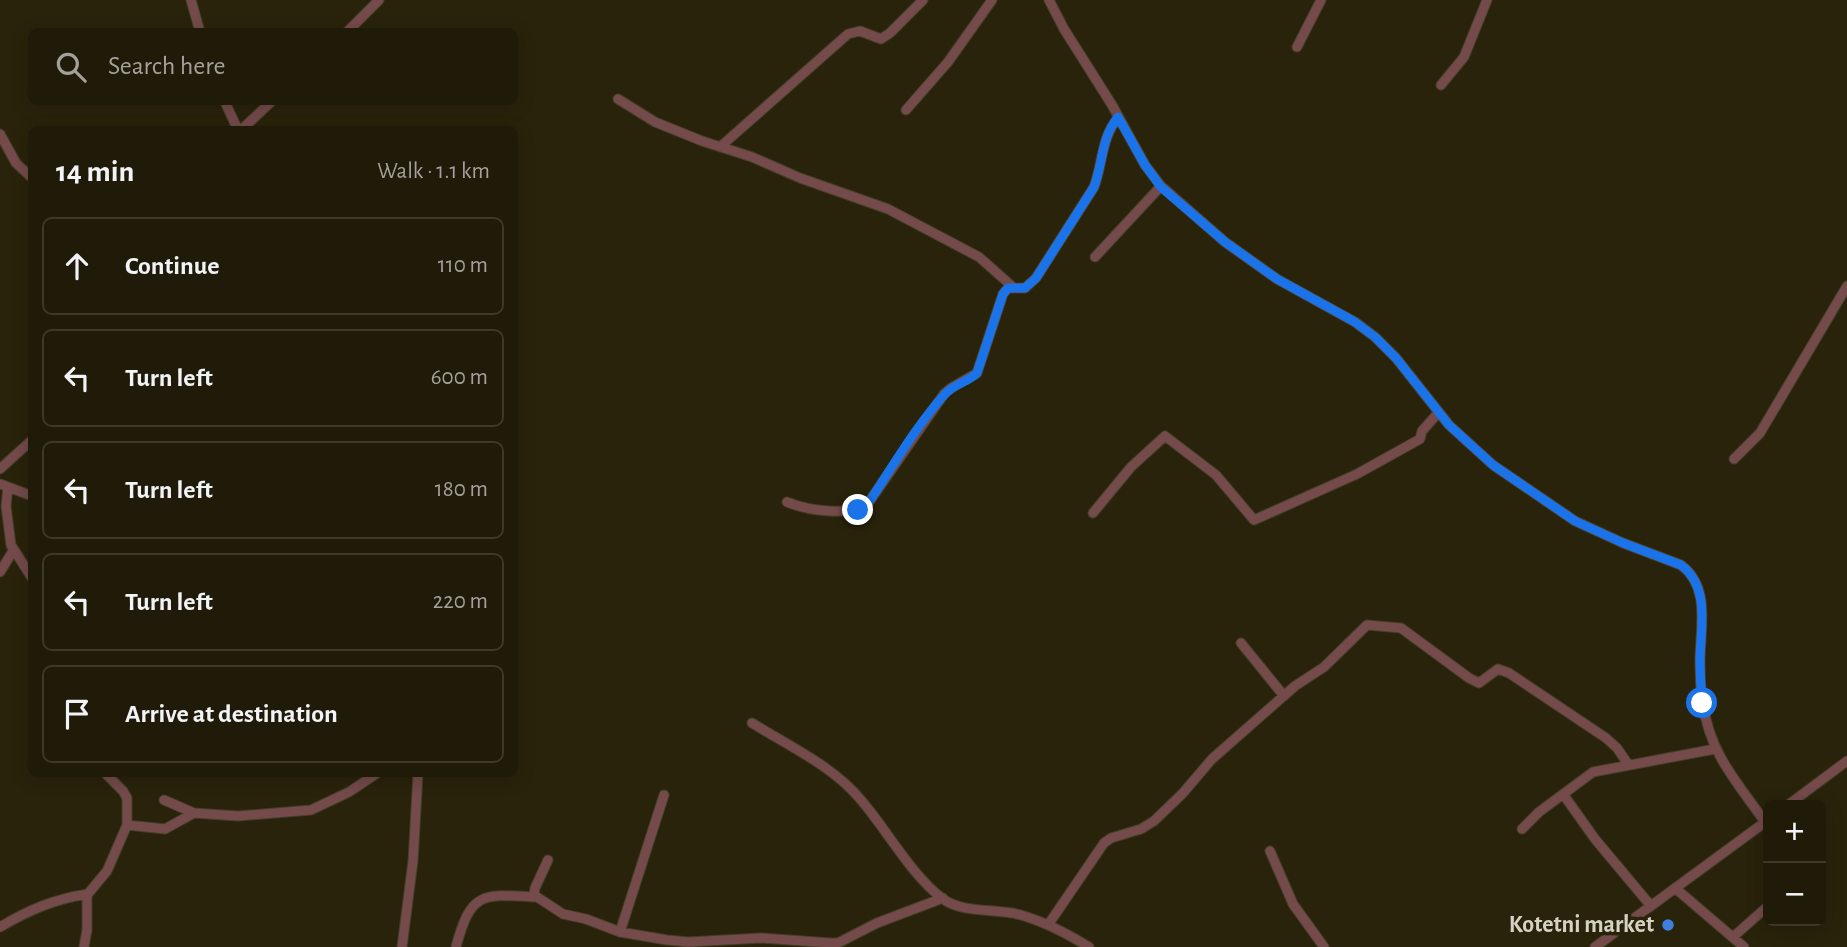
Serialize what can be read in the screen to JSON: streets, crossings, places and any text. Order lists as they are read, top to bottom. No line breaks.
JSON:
{"places":["Kotetni market"],"page":{"search":"Search here","heading":["14 min","Walk · 1.1 km"],"list":[["Continue","110 m"],["Turn left","600 m"],["Turn left","180 m"],["Turn left","220 m"],"Arrive at destination"],"map_buttons":["+","−"]}}
